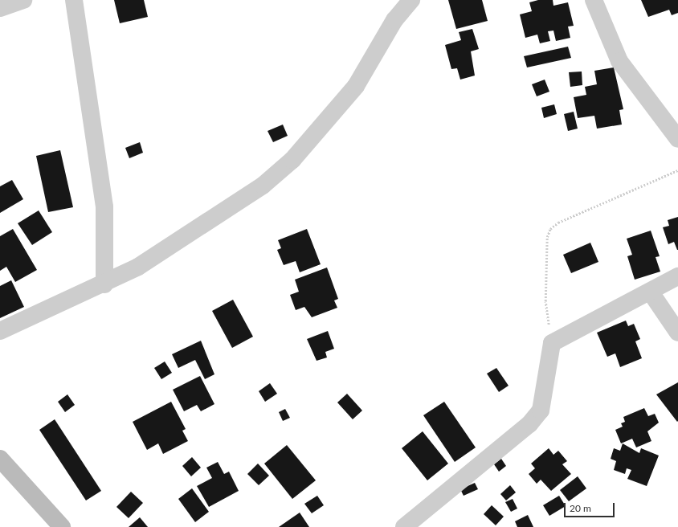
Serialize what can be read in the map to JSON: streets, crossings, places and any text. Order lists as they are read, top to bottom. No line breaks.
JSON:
{"scale_bar":"20 m"}
